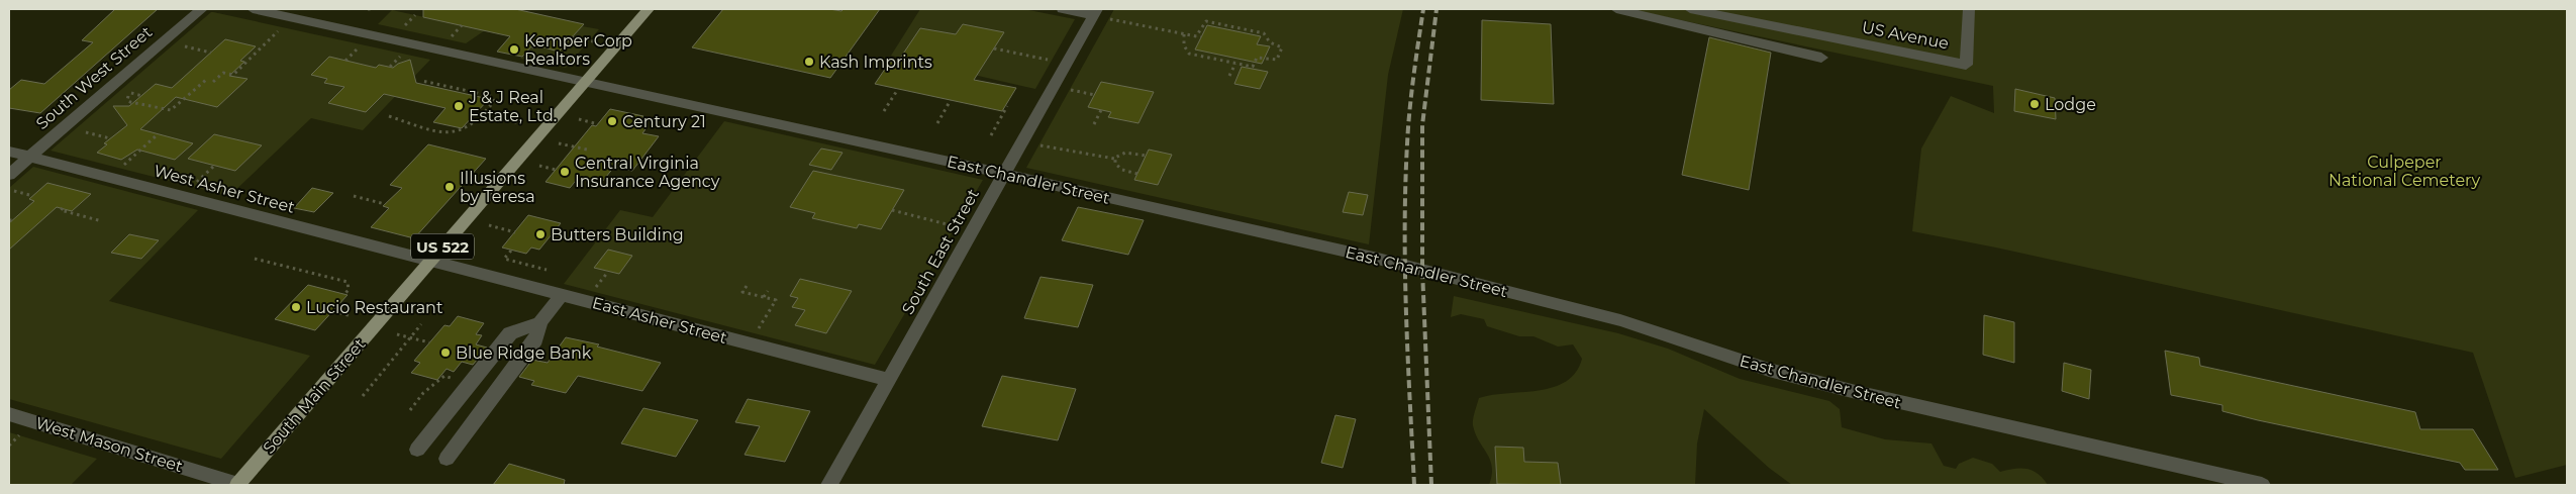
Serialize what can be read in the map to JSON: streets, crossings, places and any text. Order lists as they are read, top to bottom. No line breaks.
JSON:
{"streets":{"main road":["US 522","South Main Street"],"street":["US Avenue","South West Street","East Chandler Street","West Asher Street","South East Street","East Asher Street","West Mason Street"]},"crossings":[["South West Street","West Asher Street"],["East Chandler Street","South East Street"],["East Chandler Street","South Main Street"],["West Asher Street","East Asher Street"],["West Asher Street","South Main Street"],["South East Street","East Asher Street"],["East Asher Street","South Main Street"],["South Main Street","West Mason Street"]],"parks":["Culpeper National Cemetery"],"places":["Kemper Corp Realtors","Kash Imprints","Lodge","J & J Real Estate, Ltd.","Century 21","Central Virginia Insurance Agency","Illusions by Teresa","Butters Building","Lucio Restaurant","Blue Ridge Bank"]}
